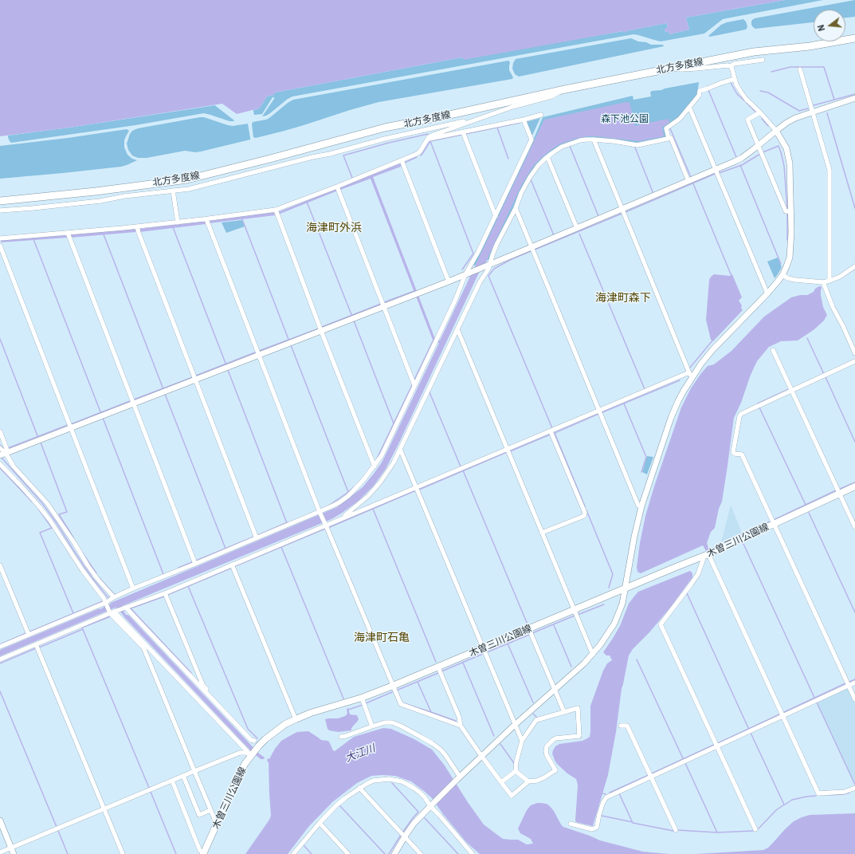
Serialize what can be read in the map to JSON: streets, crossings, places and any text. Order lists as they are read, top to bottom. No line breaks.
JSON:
{"streets":{"main road":["北方多度線","木曽三川公園線"]},"districts":["海津町外浜","海津町森下","海津町石亀"],"water":["大江川"],"parks":["森下池公園"],"north":"left"}
